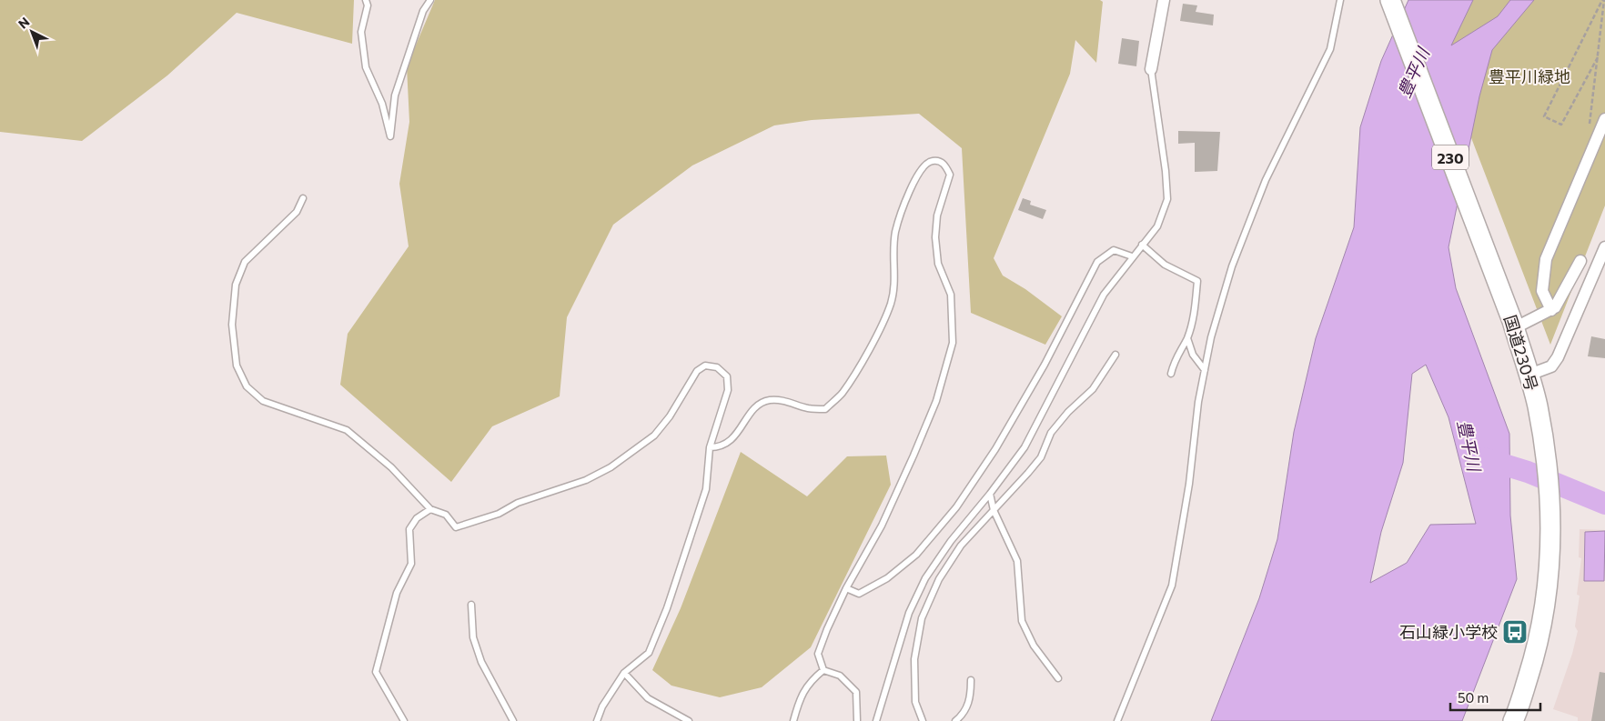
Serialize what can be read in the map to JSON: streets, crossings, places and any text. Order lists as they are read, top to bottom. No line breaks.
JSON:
{"streets":{"highway":["230","国道230号"]},"water":["豊平川"],"parks":["豊平川緑地"],"places":{"bus stop":["石山緑小学校"]},"scale_bar":"50 m","north":"top left"}
